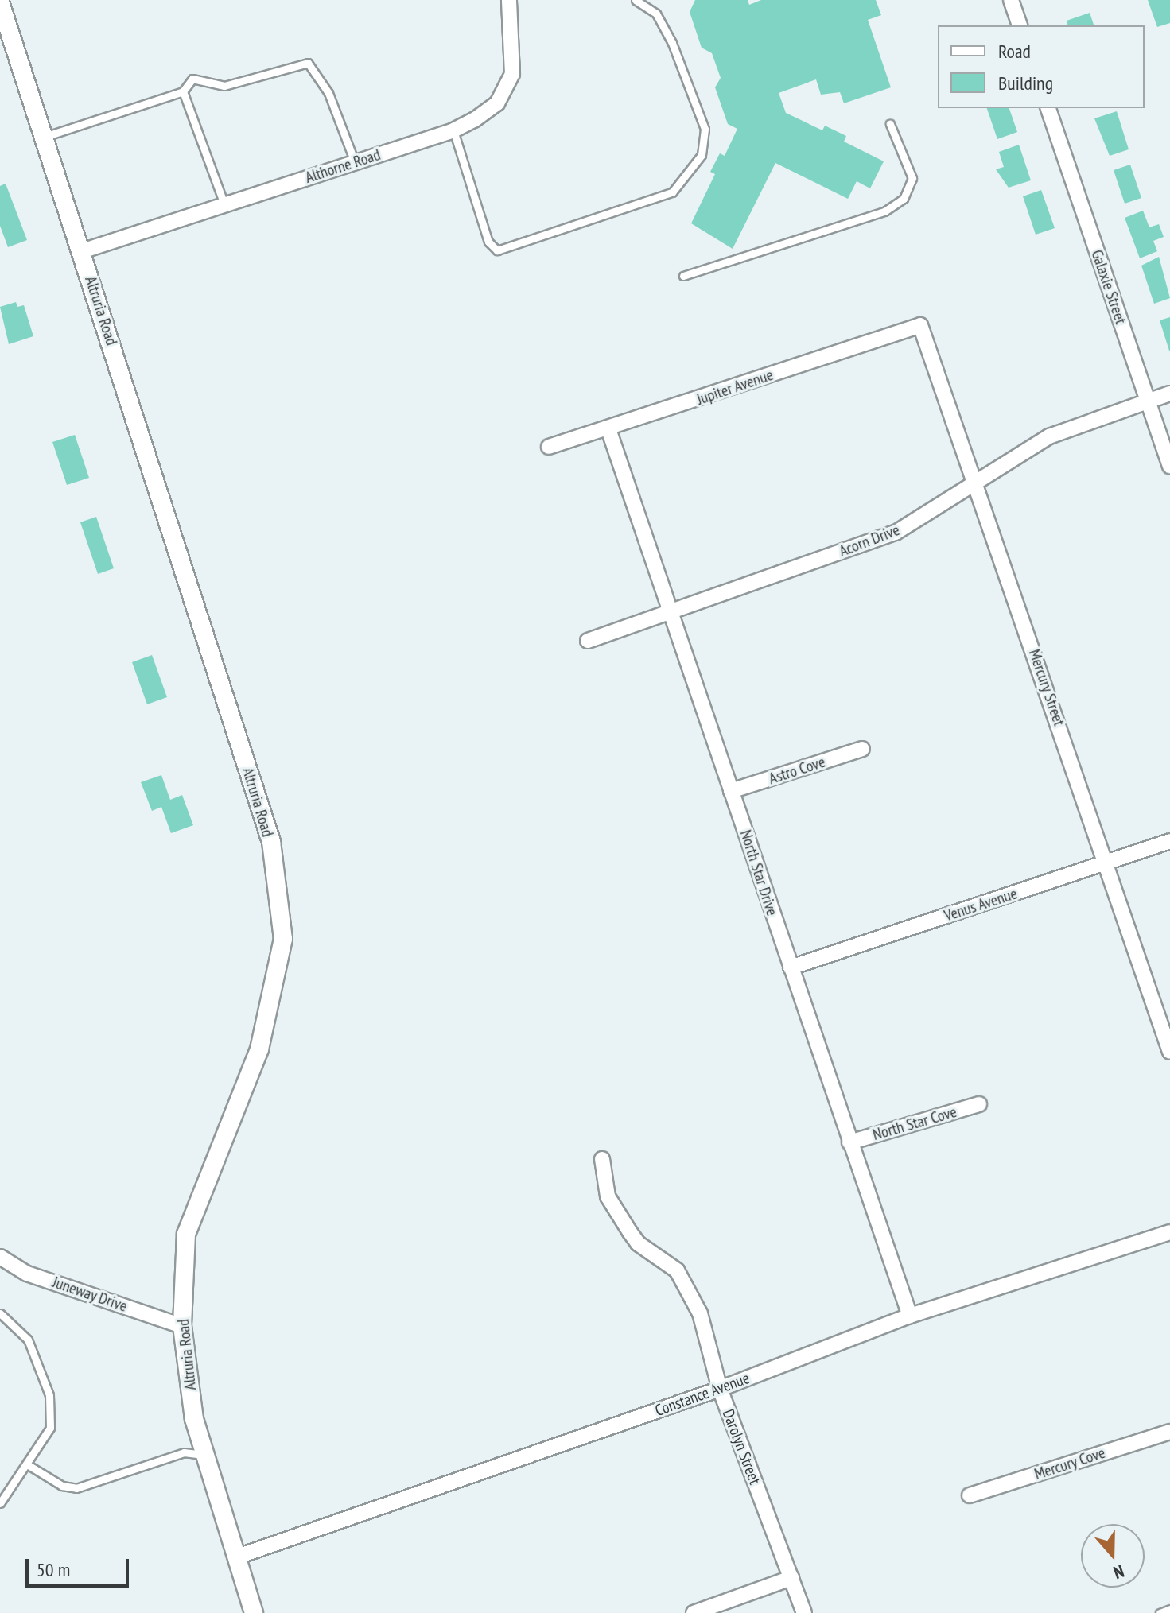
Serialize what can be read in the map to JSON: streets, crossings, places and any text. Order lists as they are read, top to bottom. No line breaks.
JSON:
{"streets":{"street":["Althorne Road","Galaxie Street","Altruria Road","Jupiter Avenue","Acorn Drive","Mercury Street","Astro Cove","North Star Drive","Venus Avenue","North Star Cove","Juneway Drive","Constance Avenue","Darolyn Street","Mercury Cove"]},"crossings":[["Althorne Road","Altruria Road"],["Galaxie Street","Acorn Drive"],["Altruria Road","Juneway Drive"],["Altruria Road","Constance Avenue"],["Jupiter Avenue","Mercury Street"],["Jupiter Avenue","North Star Drive"],["Acorn Drive","Mercury Street"],["Acorn Drive","North Star Drive"],["Mercury Street","Venus Avenue"],["Astro Cove","North Star Drive"],["North Star Drive","Venus Avenue"],["North Star Drive","North Star Cove"],["North Star Drive","Constance Avenue"],["Constance Avenue","Darolyn Street"]],"legend":["Road","Building"],"scale_bar":"50 m","north":"bottom"}
